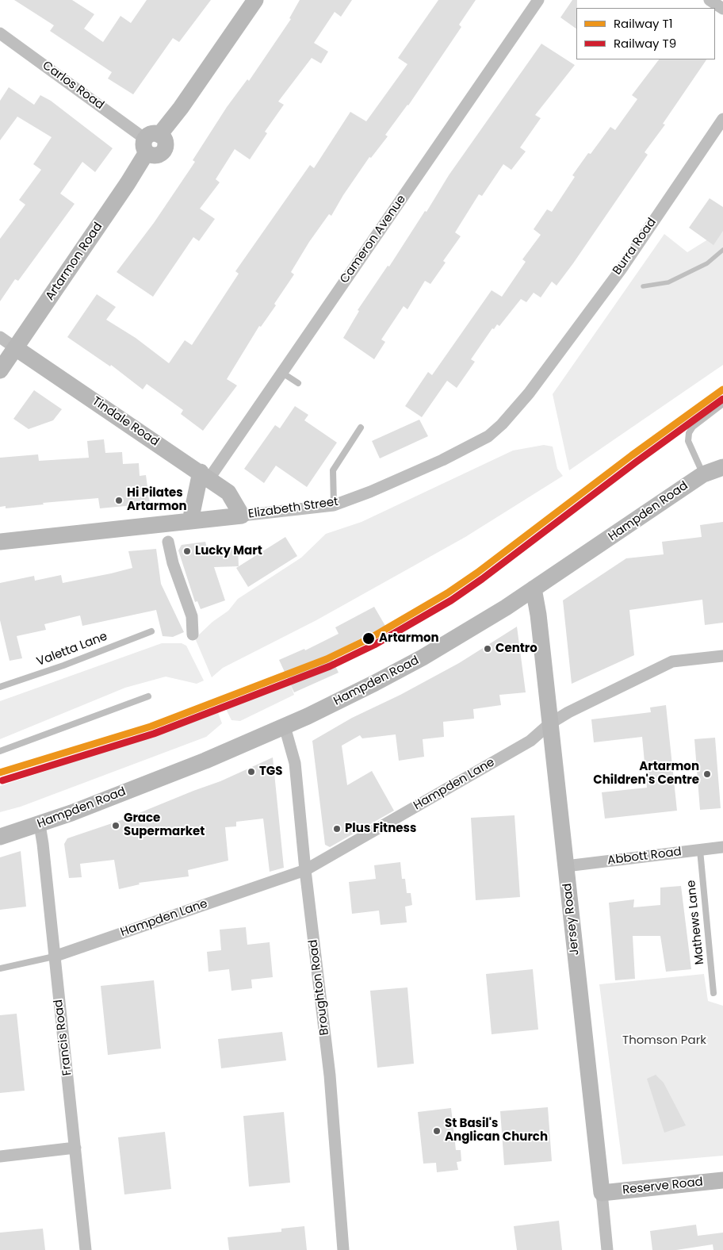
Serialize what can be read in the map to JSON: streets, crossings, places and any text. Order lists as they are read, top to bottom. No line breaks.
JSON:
{"streets":{"street":["Carlos Road","Cameron Avenue","Burra Road","Artarmon Road","Tindale Road","Elizabeth Street","Hampden Road","Hampden Lane","Abbott Road","Jersey Road","Broughton Road","Francis Road","Reserve Road"],"lane":["Valetta Lane","Mathews Lane"]},"crossings":[["Carlos Road","Artarmon Road"],["Cameron Avenue","Tindale Road"],["Burra Road","Elizabeth Street"],["Artarmon Road","Tindale Road"],["Tindale Road","Elizabeth Street"],["Hampden Road","Jersey Road"],["Hampden Road","Broughton Road"],["Hampden Road","Francis Road"],["Hampden Lane","Jersey Road"],["Hampden Lane","Broughton Road"],["Hampden Lane","Francis Road"],["Abbott Road","Jersey Road"],["Abbott Road","Mathews Lane"],["Jersey Road","Reserve Road"]],"parks":["Thomson Park"],"places":["Hi Pilates Artarmon","Lucky Mart","Artarmon","Centro","TGS","Artarmon Children's Centre","Grace Supermarket","Plus Fitness","St Basil's Anglican Church"],"lines":["rail line T1","rail line T9"],"legend":["Railway T1","Railway T9"]}
